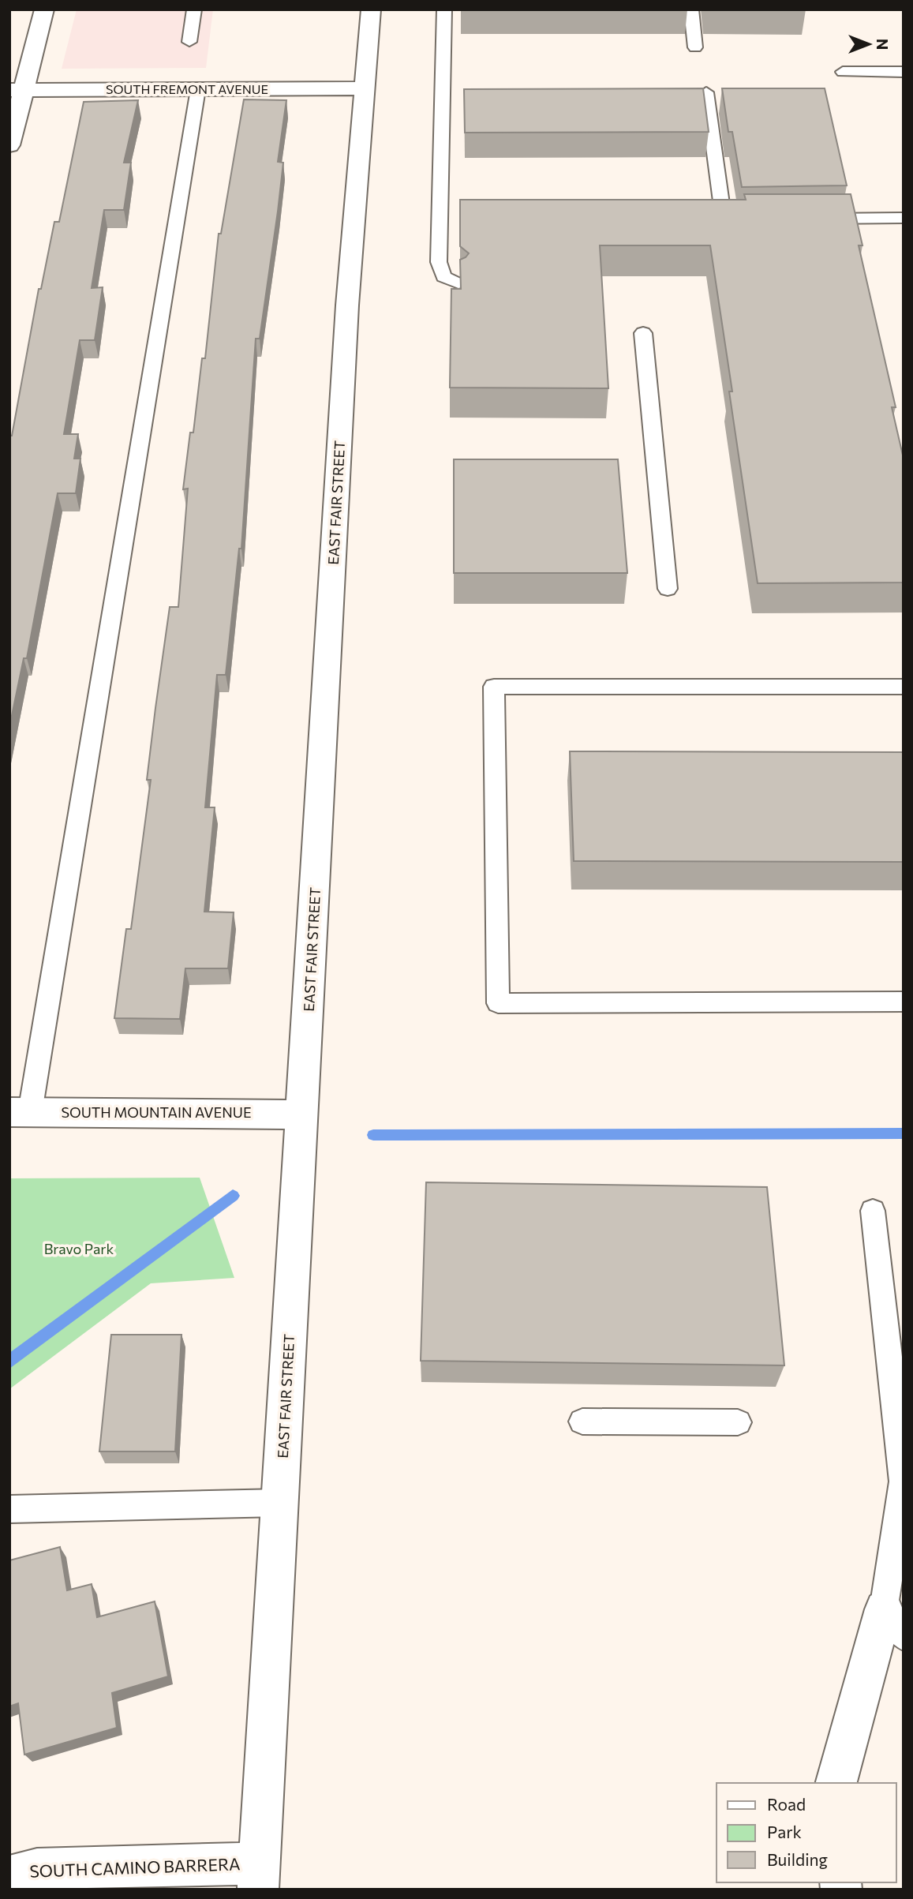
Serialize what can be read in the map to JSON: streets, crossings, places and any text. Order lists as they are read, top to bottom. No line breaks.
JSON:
{"streets":{"street":["SOUTH FREMONT AVENUE","EAST FAIR STREET","SOUTH MOUNTAIN AVENUE","SOUTH CAMINO BARRERA"]},"crossings":[["SOUTH FREMONT AVENUE","EAST FAIR STREET"],["EAST FAIR STREET","SOUTH MOUNTAIN AVENUE"],["EAST FAIR STREET","SOUTH CAMINO BARRERA"]],"parks":["Bravo Park"],"legend":["Road","Park","Building"],"north":"right"}
